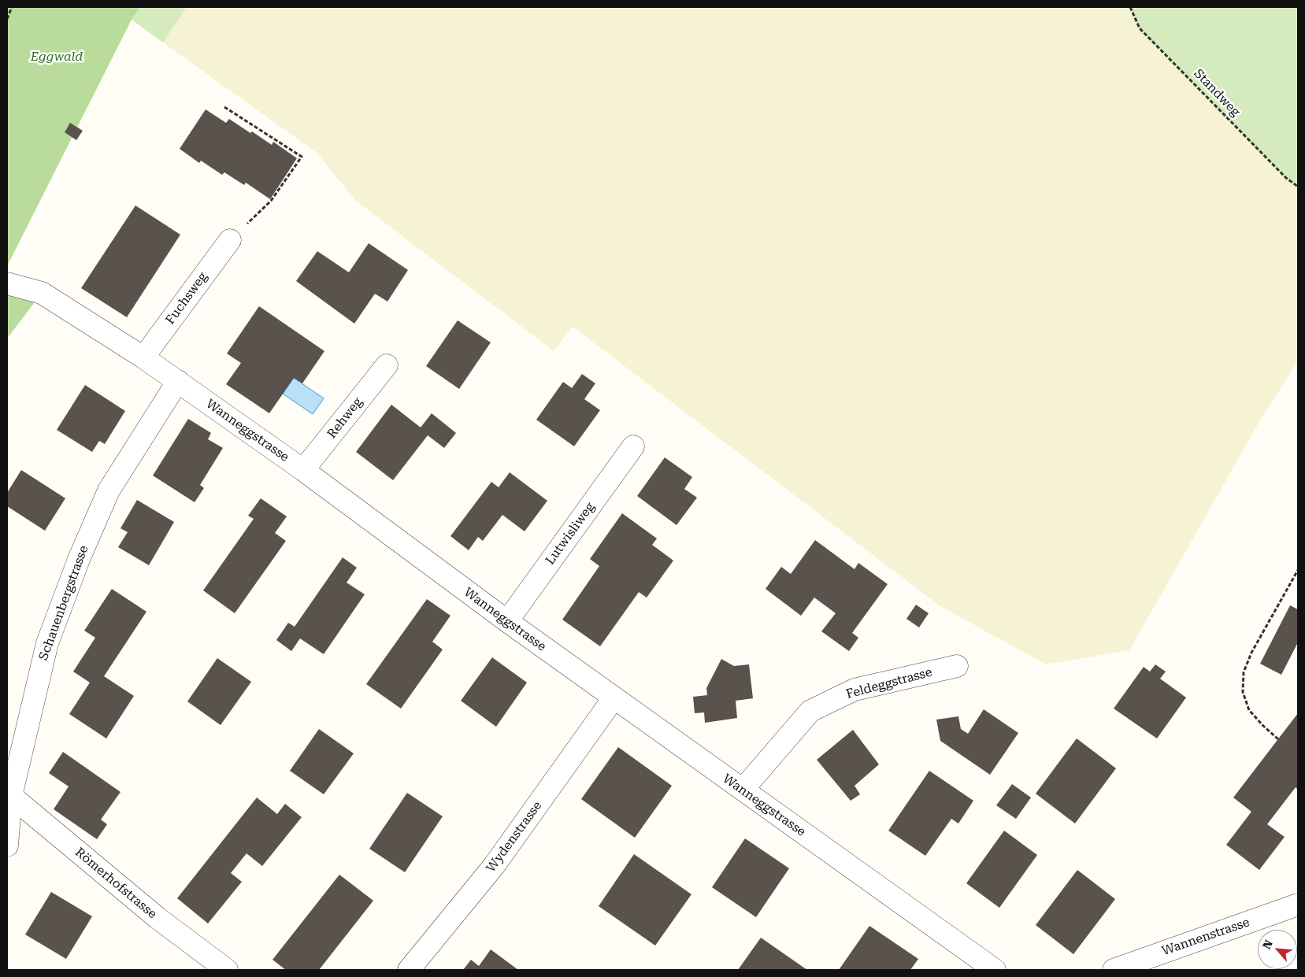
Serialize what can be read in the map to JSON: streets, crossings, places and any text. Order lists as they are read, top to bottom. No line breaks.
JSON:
{"streets":{"street":["Fuchsweg","Rehweg","Wanneggstrasse","Lutwisliweg","Schauenbergstrasse","Feldeggstrasse","Wydenstrasse","Römerhofstrasse","Wannenstrasse"],"path":["Standweg"]},"crossings":[["Fuchsweg","Wanneggstrasse"],["Rehweg","Wanneggstrasse"],["Wanneggstrasse","Lutwisliweg"],["Wanneggstrasse","Schauenbergstrasse"],["Wanneggstrasse","Feldeggstrasse"],["Wanneggstrasse","Wydenstrasse"],["Schauenbergstrasse","Römerhofstrasse"]],"parks":["Eggwald"],"north":"top left"}
